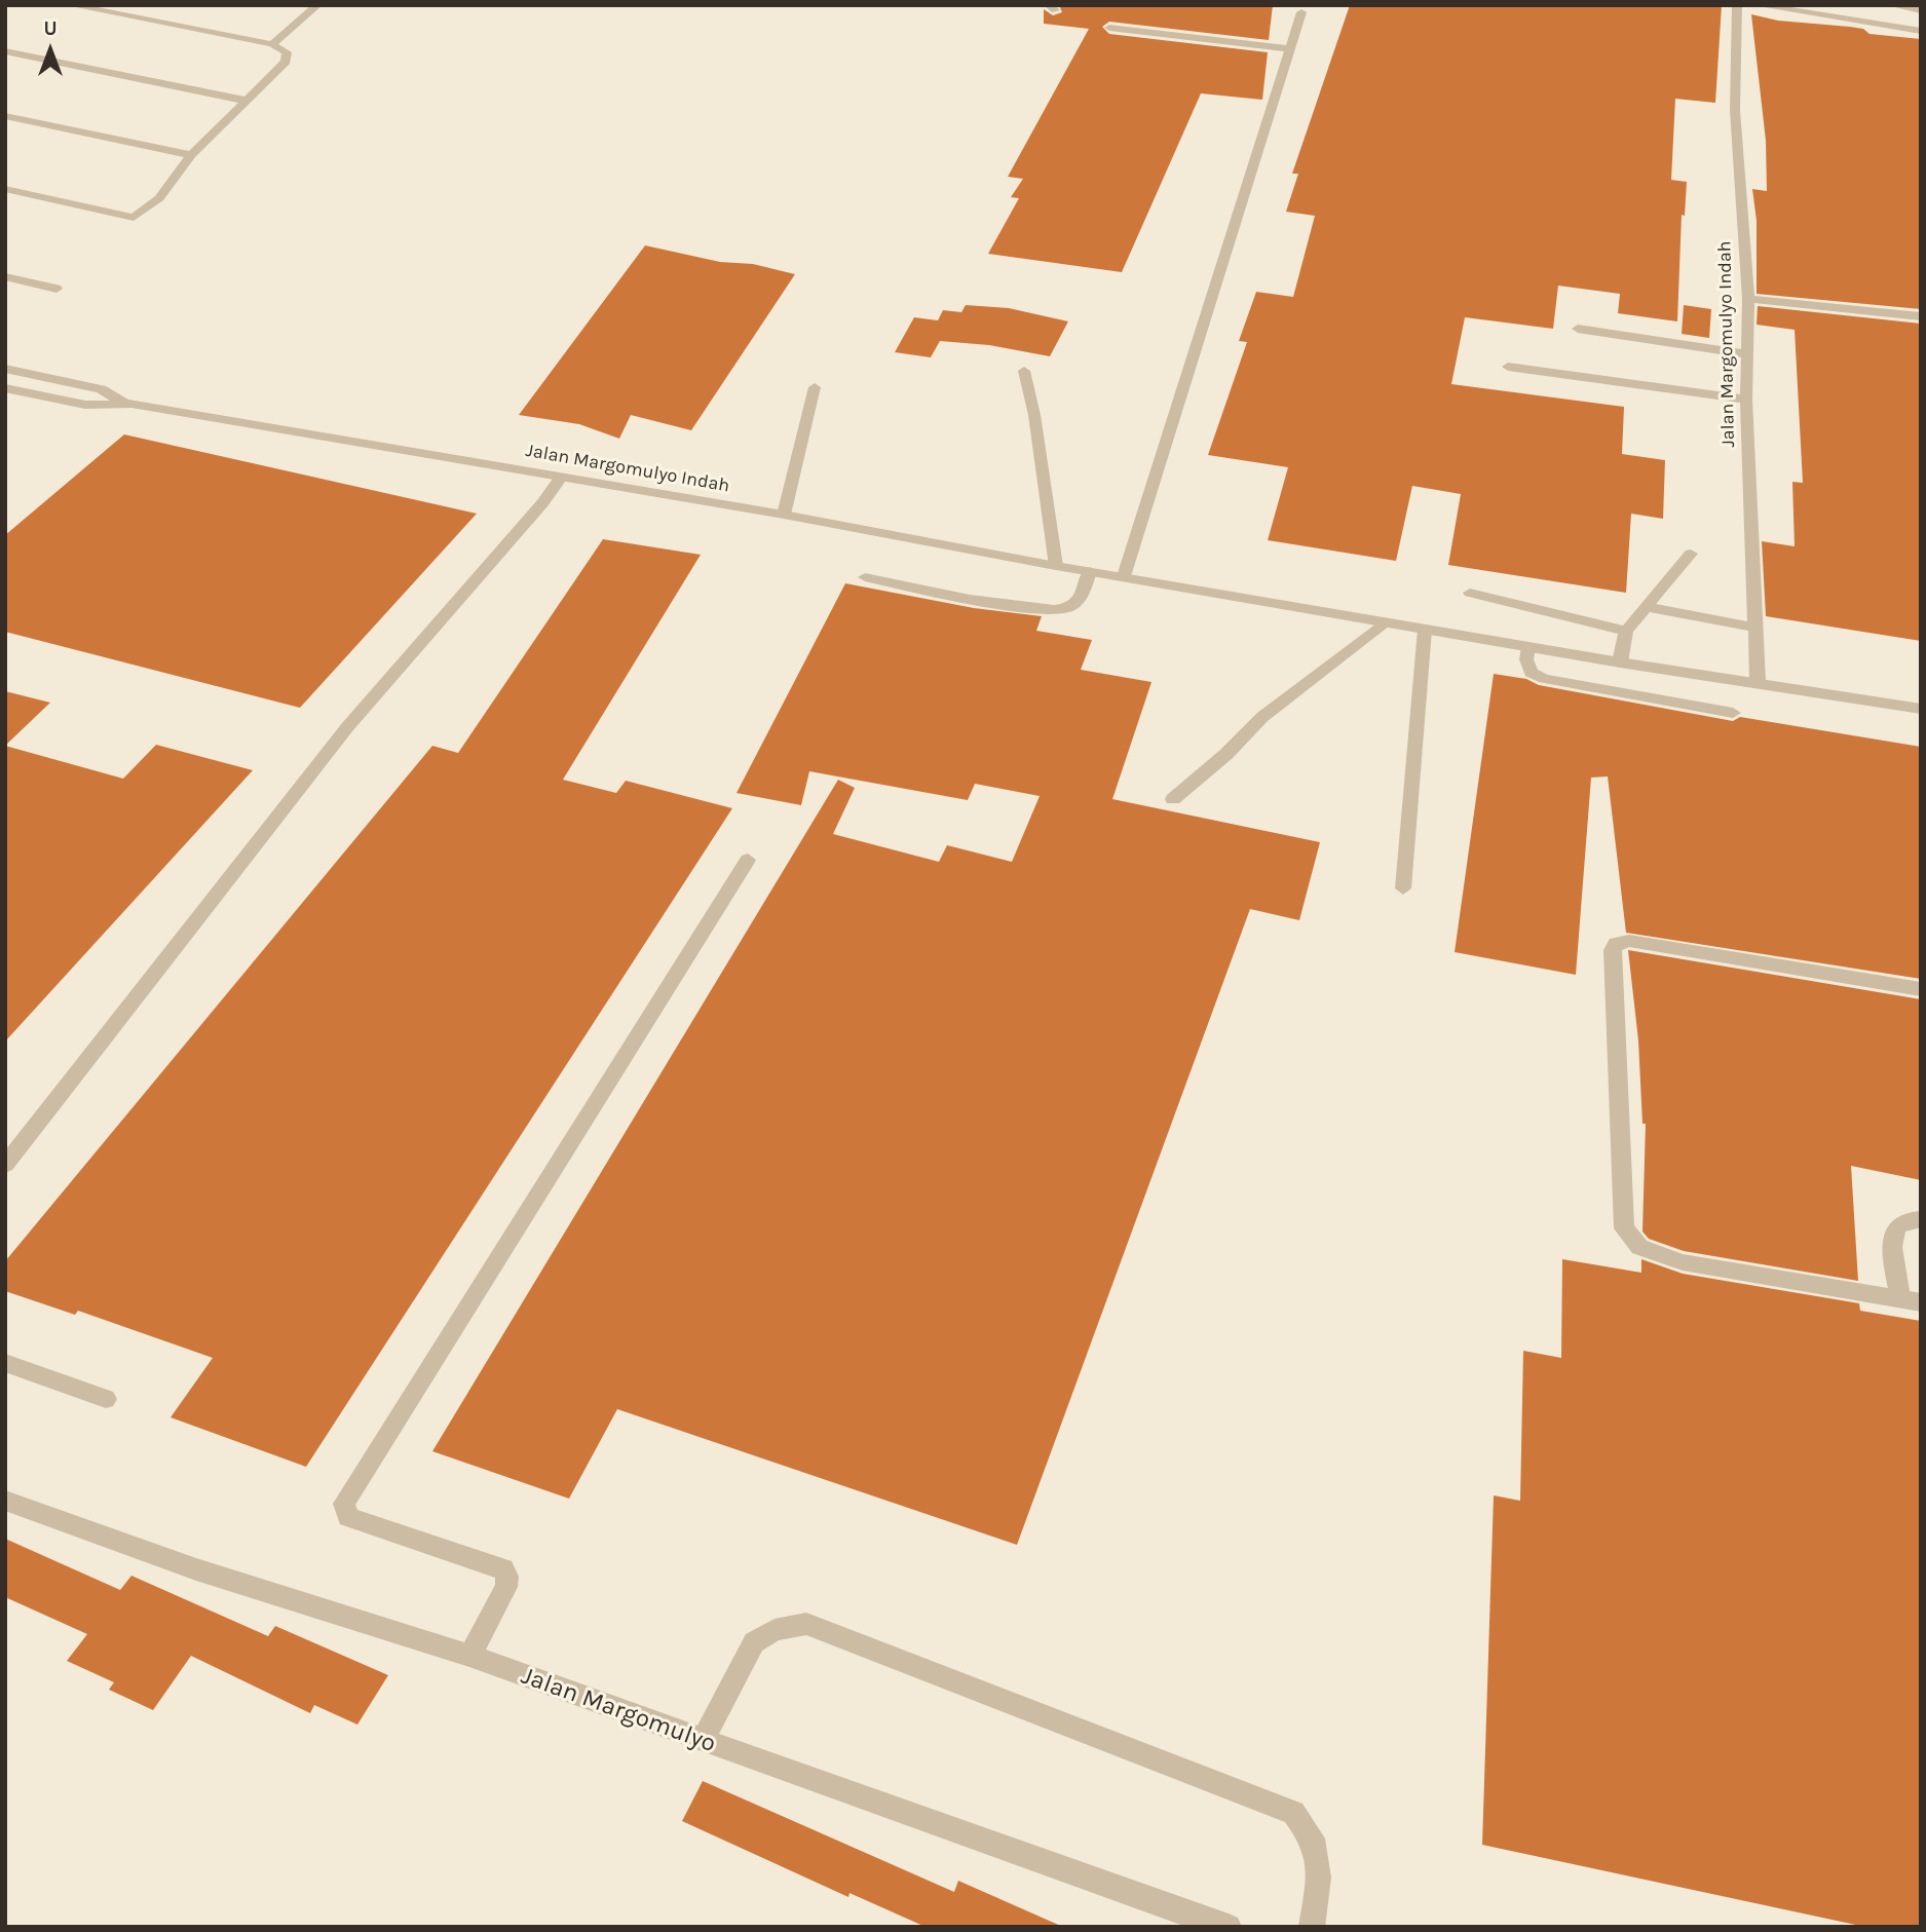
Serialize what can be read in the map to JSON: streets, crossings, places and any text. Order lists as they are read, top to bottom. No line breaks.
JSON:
{"streets":{"street":["Jalan Margomulyo Indah","Jalan Margomulyo"]},"north":"top"}
